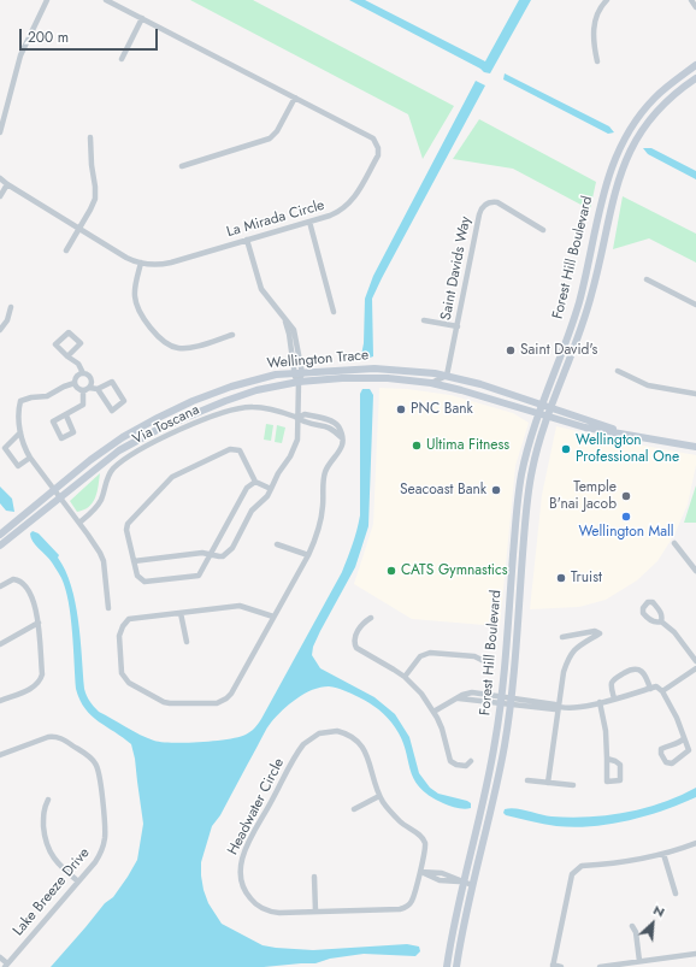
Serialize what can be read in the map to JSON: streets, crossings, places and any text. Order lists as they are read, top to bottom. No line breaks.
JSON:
{"streets":{"main road":["Forest Hill Boulevard","Wellington Trace"],"street":["La Mirada Circle","Saint Davids Way","Via Toscana","Headwater Circle","Lake Breeze Drive"]},"crossings":[["Forest Hill Boulevard","Wellington Trace"],["Saint Davids Way","Wellington Trace"]],"places":["Saint David's","PNC Bank","Ultima Fitness","Wellington Professional One","Seacoast Bank","Temple B'nai Jacob","Wellington Mall","CATS Gymnastics","Truist"],"scale_bar":"200 m","north":"top right"}
